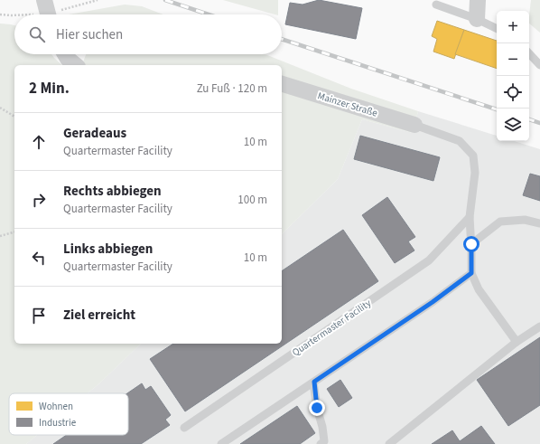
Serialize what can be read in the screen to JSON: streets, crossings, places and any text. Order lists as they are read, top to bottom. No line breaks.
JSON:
{"streets":{"street":["Mainzer Straße"],"lane":["Quartermaster Facility"]},"legend":["Wohnen","Industrie"],"page":{"map_buttons":["+","−"],"search":"Hier suchen","heading":["2 Min.","Zu Fuß · 120 m"],"list":[["Geradeaus","Quartermaster Facility","10 m"],["Rechts abbiegen","Quartermaster Facility","100 m"],["Links abbiegen","Quartermaster Facility","10 m"],"Ziel erreicht"]}}
